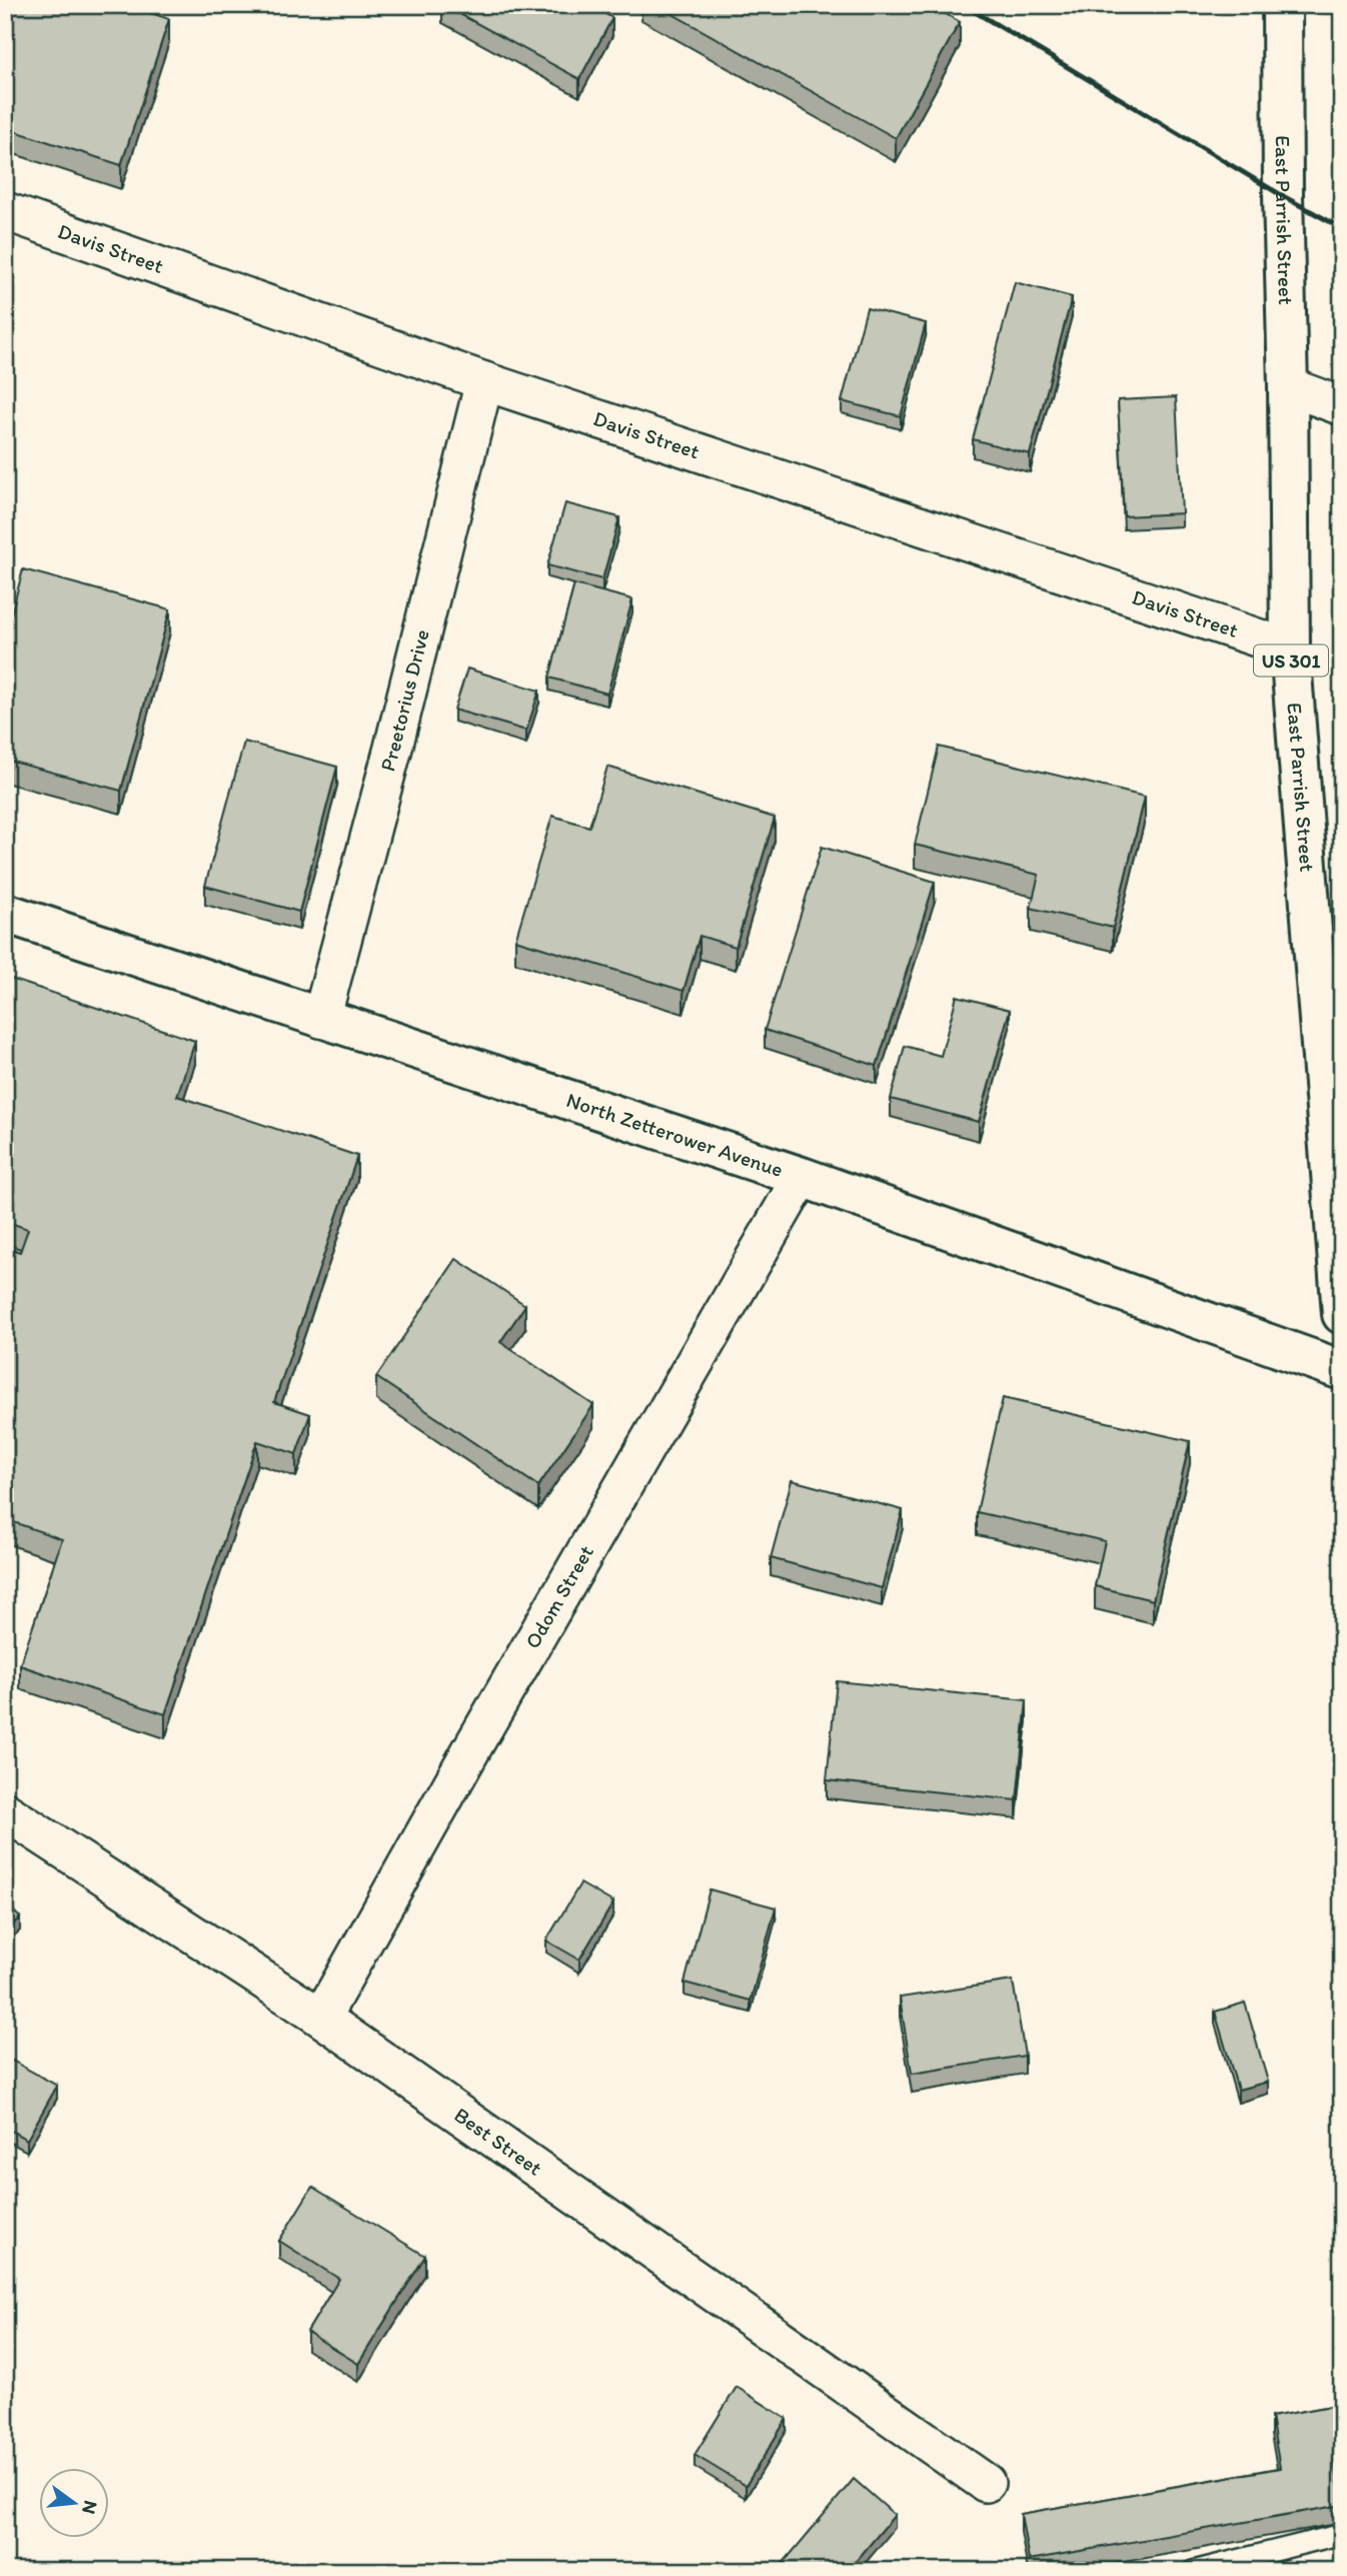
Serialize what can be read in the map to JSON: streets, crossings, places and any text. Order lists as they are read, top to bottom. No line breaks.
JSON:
{"streets":{"street":["East Parrish Street","Davis Street","US 301","Preetorius Drive","North Zetterower Avenue","Odom Street","Best Street"]},"crossings":[["East Parrish Street","Davis Street"],["Davis Street","Preetorius Drive"],["Preetorius Drive","North Zetterower Avenue"],["North Zetterower Avenue","Odom Street"],["Odom Street","Best Street"]],"north":"right"}
